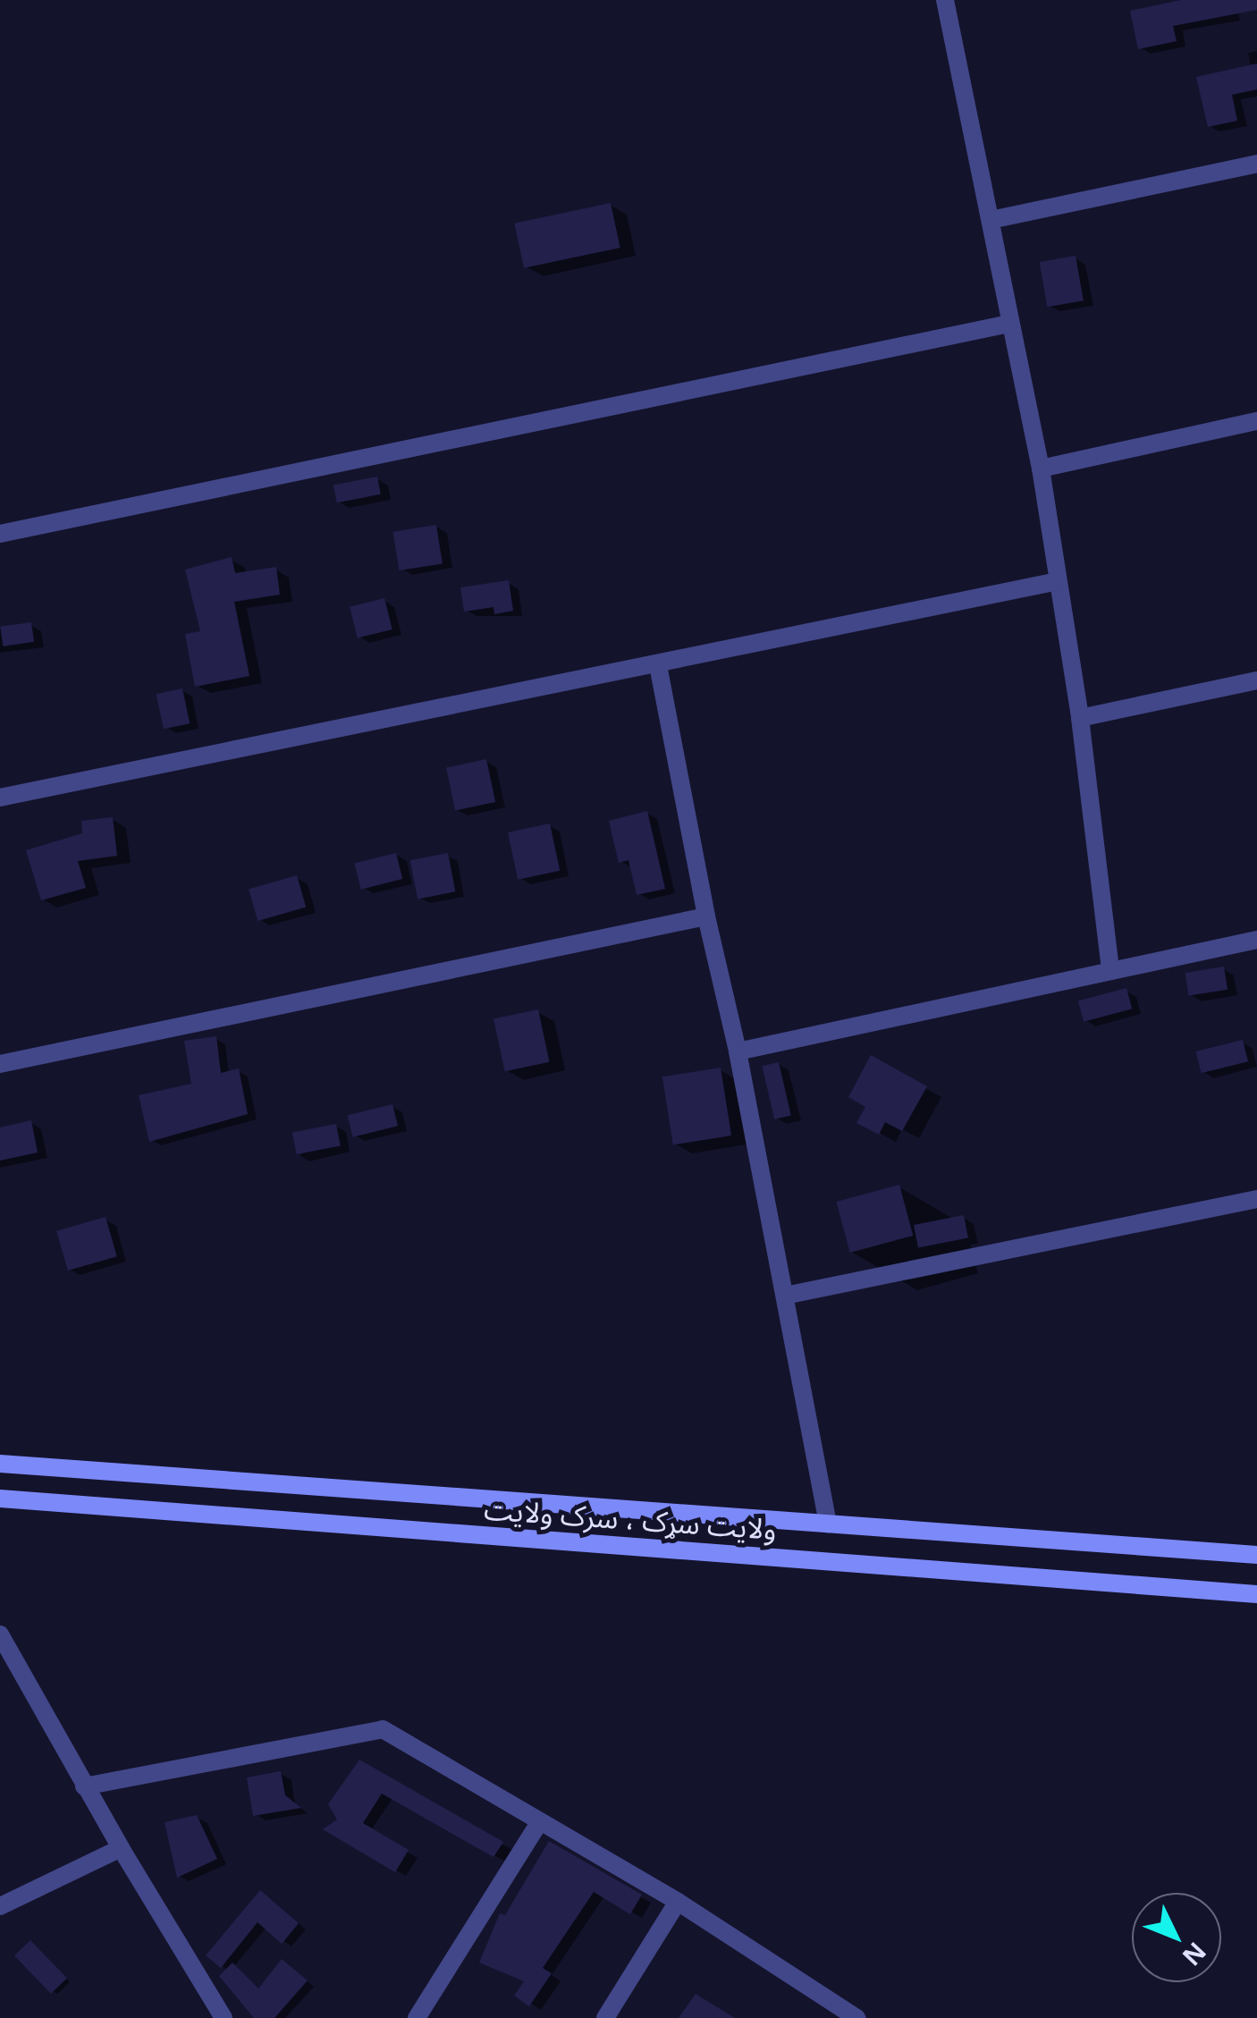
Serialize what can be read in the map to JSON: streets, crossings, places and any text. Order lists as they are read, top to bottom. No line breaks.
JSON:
{"streets":{"main road":["ولایت سړک ، سرک ولایت"]},"north":"bottom right"}
